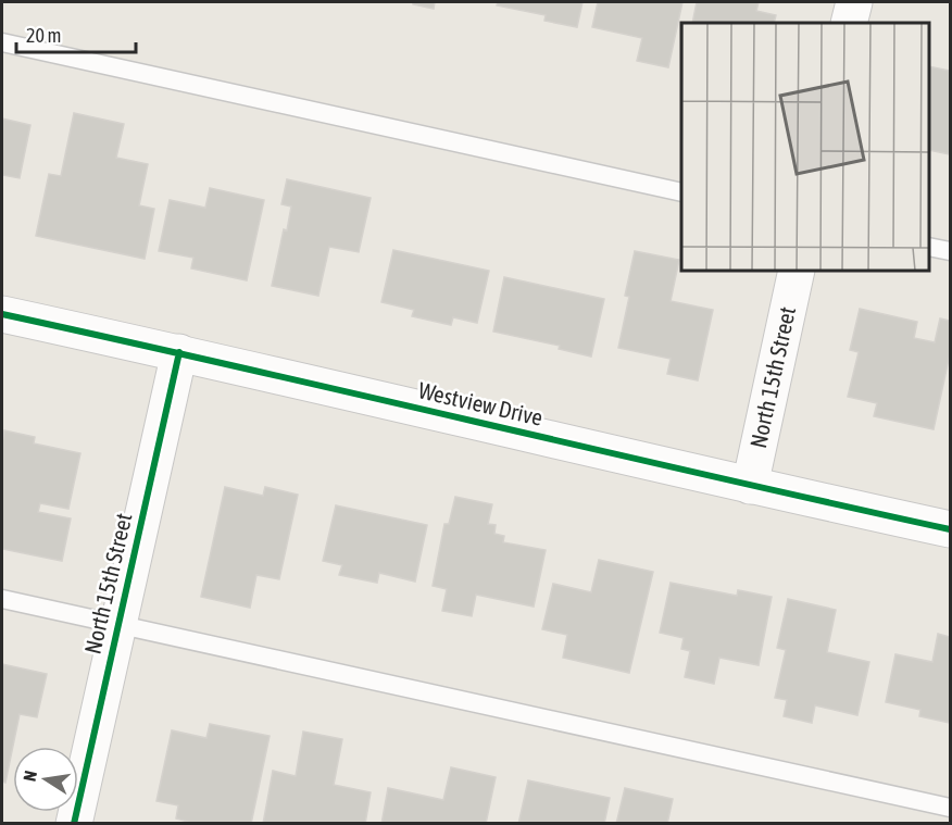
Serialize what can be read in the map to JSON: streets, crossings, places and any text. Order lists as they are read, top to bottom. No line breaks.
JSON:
{"streets":{"street":["North 15th Street","Westview Drive"]},"crossings":[["North 15th Street","Westview Drive"]],"scale_bar":"20 m","north":"left"}
